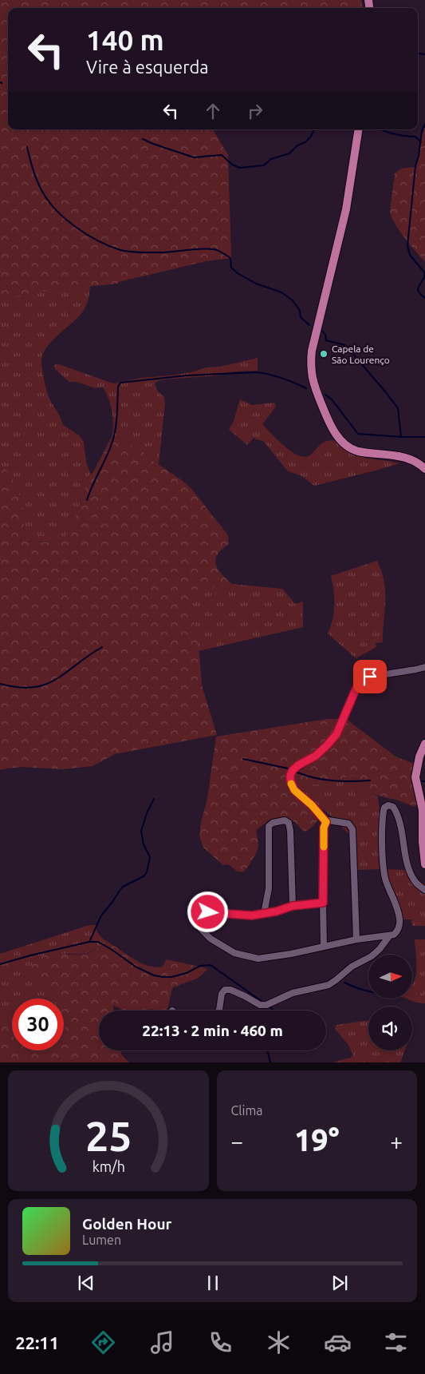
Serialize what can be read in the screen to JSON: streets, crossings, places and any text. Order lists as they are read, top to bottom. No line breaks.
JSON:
{"places":["Capela de São Lourenço"],"north":"right","page":{"turn":["140 m","Vire à esquerda"],"limit":"30","trip":"22:13 · 2 min · 460 m","tile":"Clima","heat":["−","19°","+"],"song":["Golden Hour","Lumen"],"tabs":"22:11","gauge":["25","km/h"]}}
